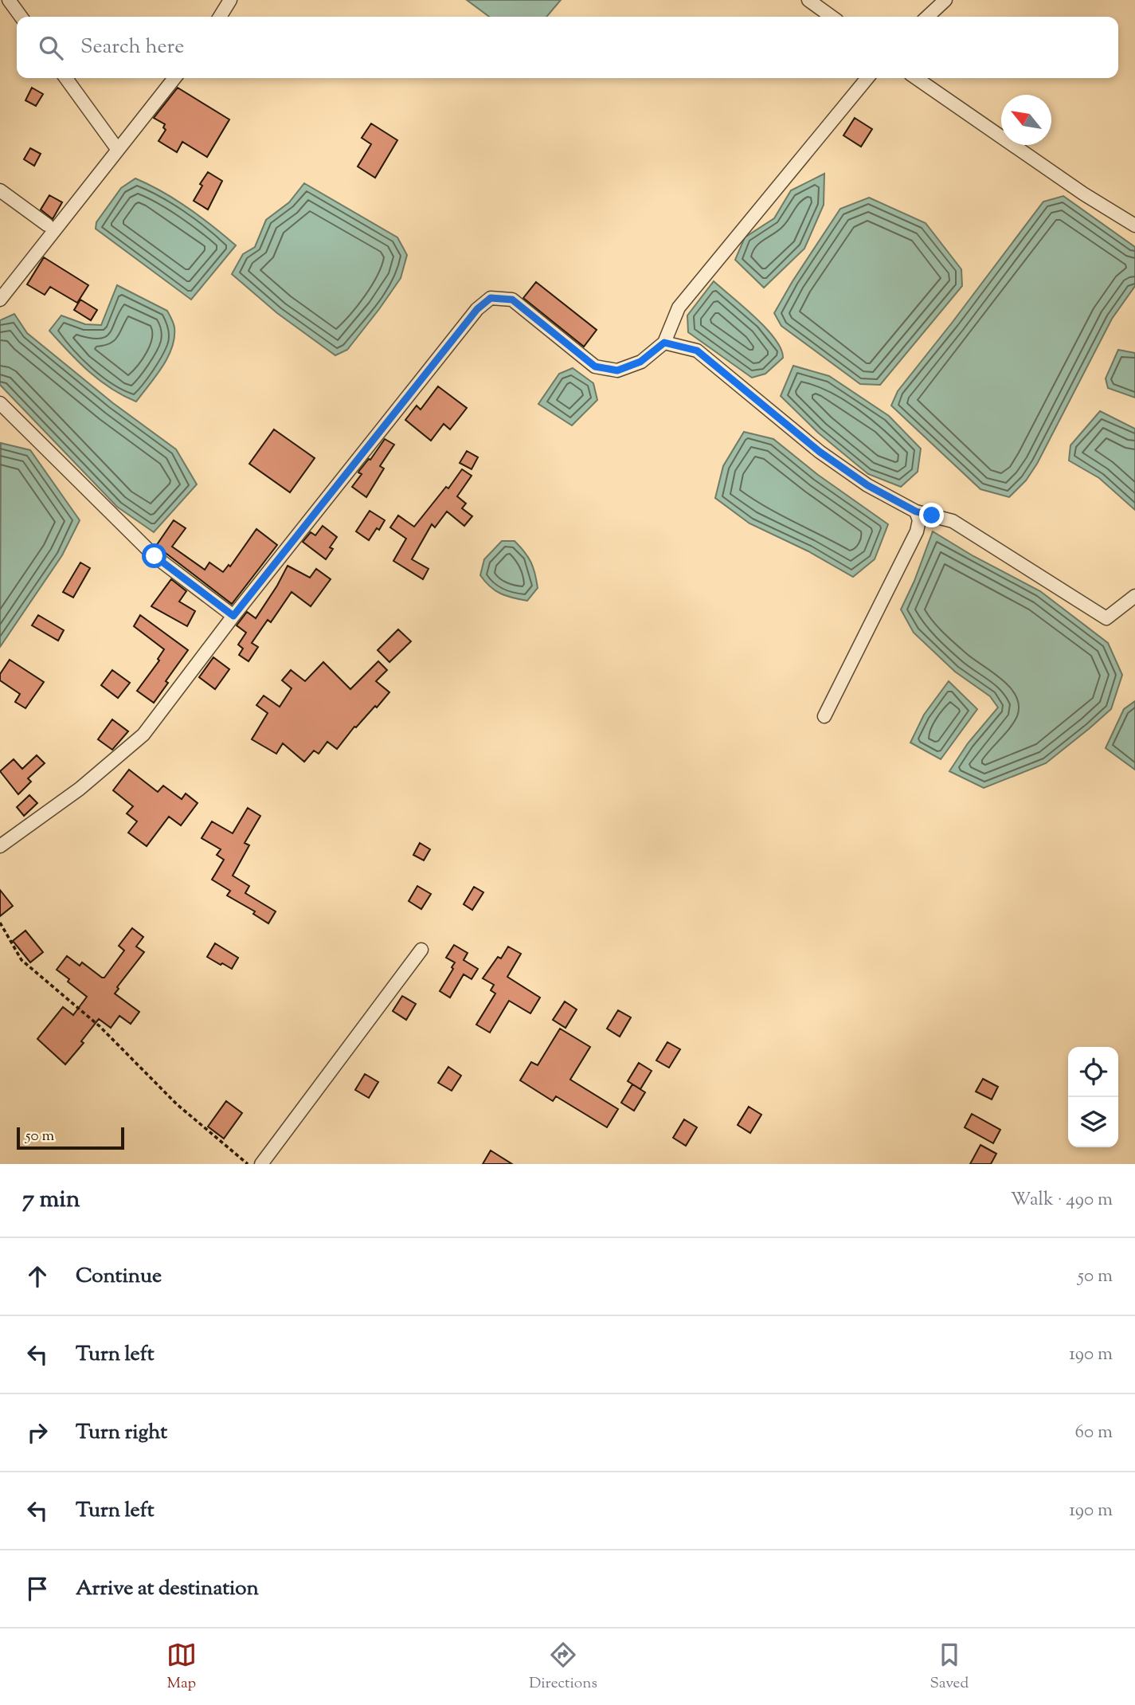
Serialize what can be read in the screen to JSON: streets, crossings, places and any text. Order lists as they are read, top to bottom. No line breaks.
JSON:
{"scale_bar":"50 m","north":"top left","page":{"search":"Search here","scale":"50 m","heading":["7 min","Walk · 490 m"],"list":[["Continue","50 m"],["Turn left","190 m"],["Turn right","60 m"],["Turn left","190 m"],"Arrive at destination"],"nav":["Map","Directions","Saved"]}}
